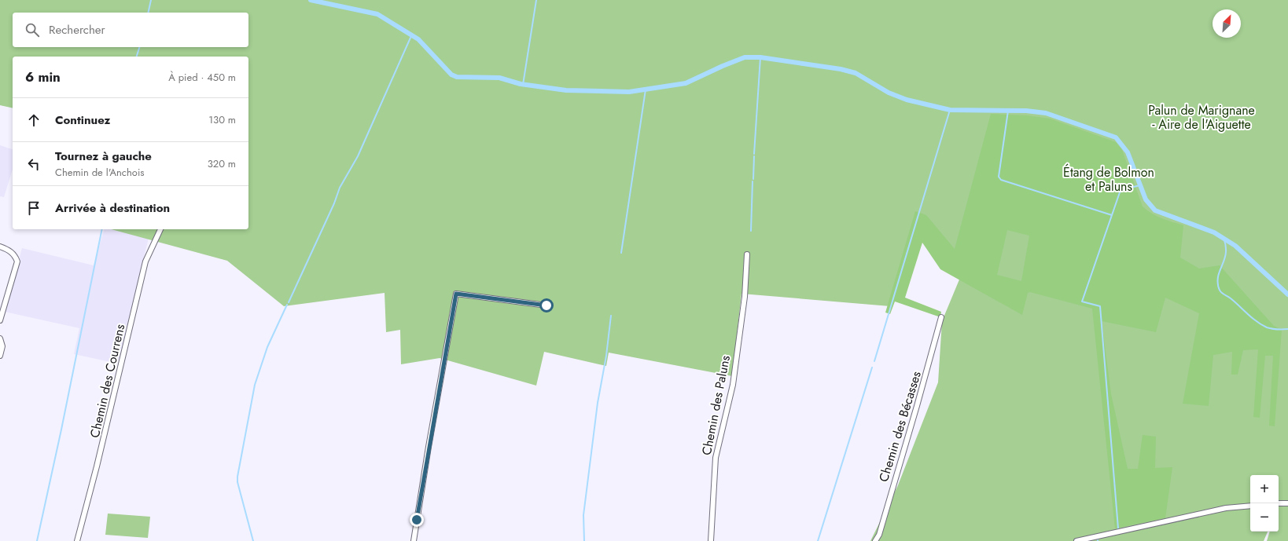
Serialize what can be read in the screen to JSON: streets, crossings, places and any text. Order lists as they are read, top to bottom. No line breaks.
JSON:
{"streets":{"street":["Chemin des Courrens","Chemin des Paluns","Chemin des Bécasses"]},"parks":["Palun de Marignane - Aire de l'Aiguette","Étang de Bolmon et Paluns"],"north":"top right","page":{"search":"Rechercher","heading":["6 min","À pied · 450 m"],"list":[["Continuez","130 m"],["Tournez à gauche","Chemin de l'Anchois","320 m"],"Arrivée à destination"],"map_buttons":["+","−"]}}
